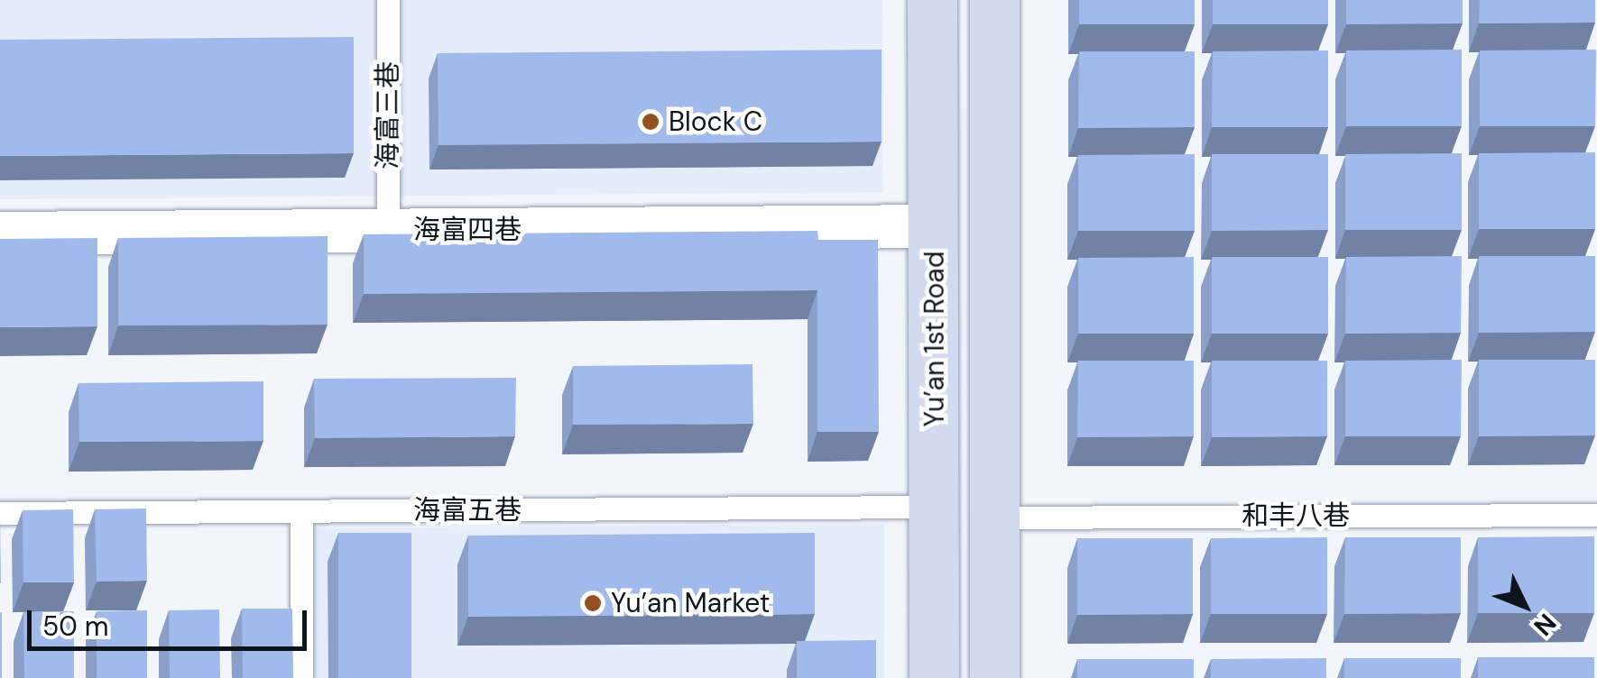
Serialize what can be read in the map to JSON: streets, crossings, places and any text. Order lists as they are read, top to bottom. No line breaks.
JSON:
{"streets":{"main road":["Yu’an 1st Road"],"street":["海富四巷"],"lane":["海富三巷","海富五巷","和丰八巷"]},"crossings":[["海富三巷","海富四巷"],["海富四巷","Yu’an 1st Road"],["Yu’an 1st Road","海富五巷"]],"places":["Block C","Yu’an Market"],"scale_bar":"50 m","north":"bottom right"}
